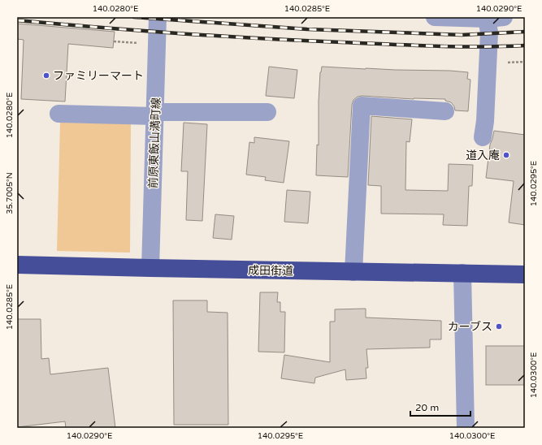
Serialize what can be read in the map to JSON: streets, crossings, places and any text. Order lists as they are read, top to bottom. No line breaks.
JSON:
{"streets":{"highway":["成田街道"],"street":["前原東飯山満町線"]},"crossings":[["前原東飯山満町線","成田街道"]],"places":["ファミリーマート","道入庵","カーブス"],"scale_bar":"20 m","coordinates":["140.0280°E","140.0285°E","140.0290°E","140.0295°E","35.7005°N","140.0300°E"]}
